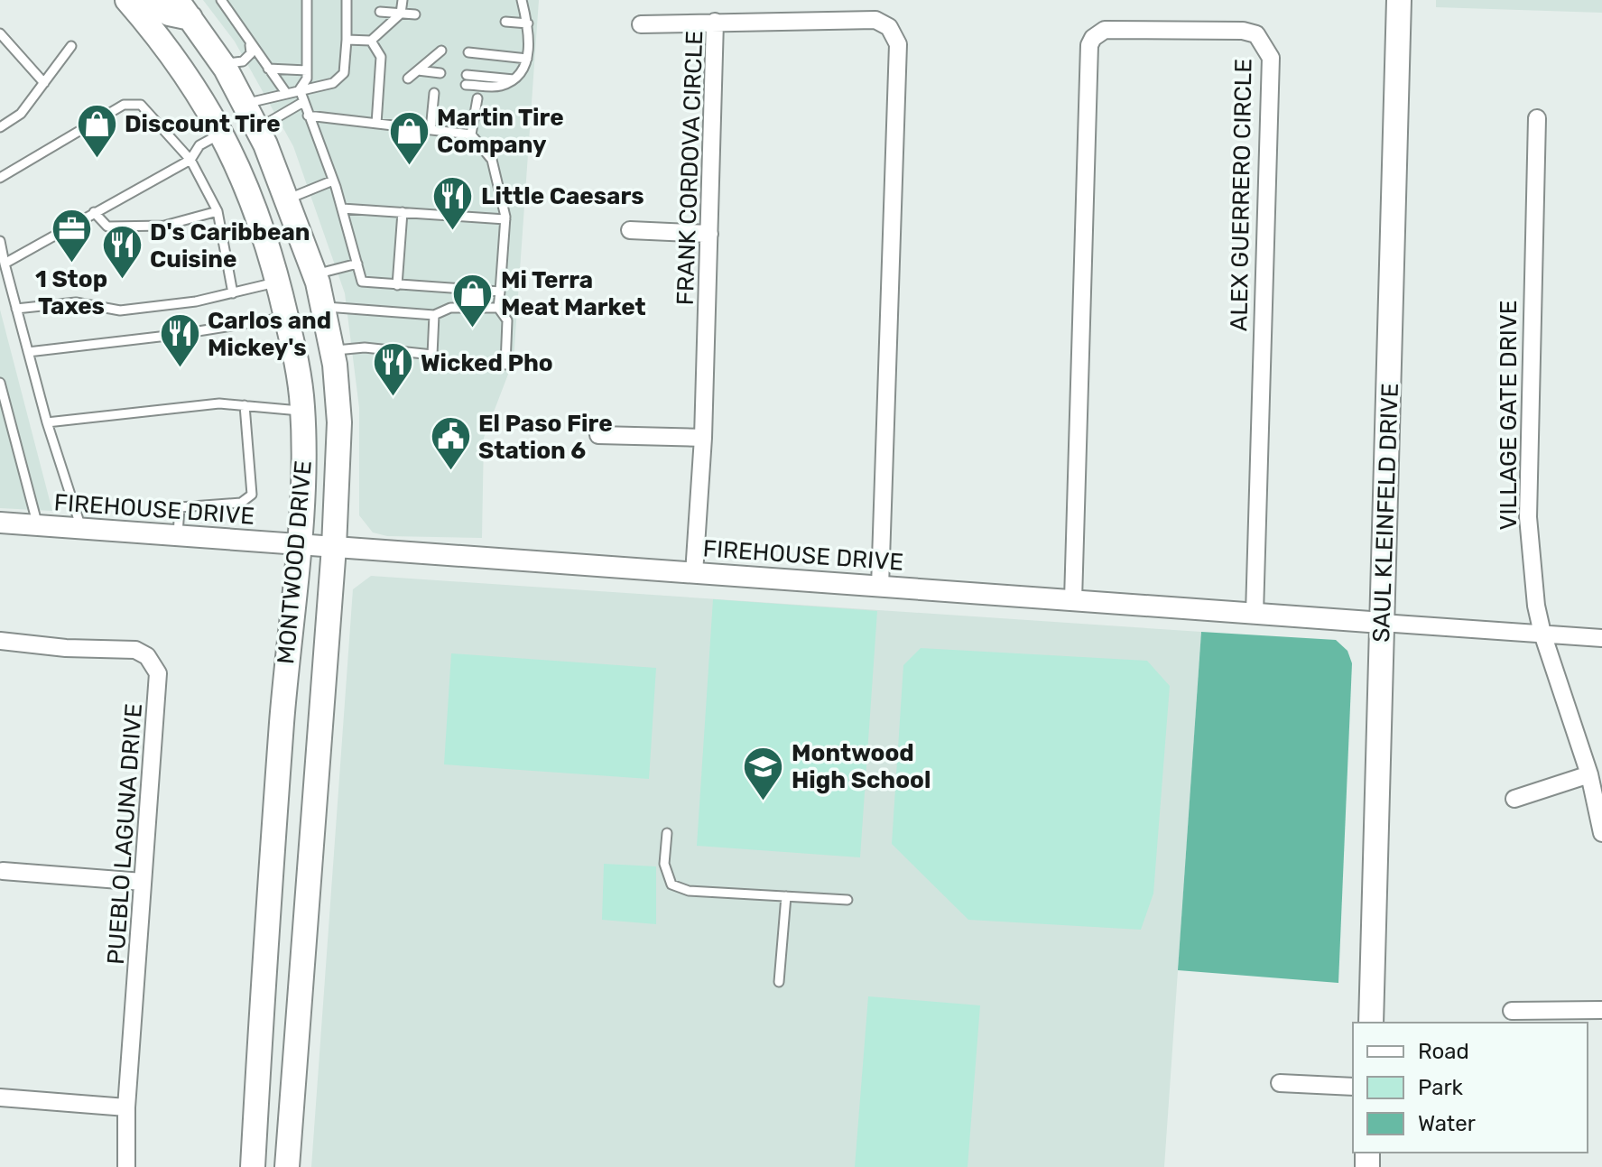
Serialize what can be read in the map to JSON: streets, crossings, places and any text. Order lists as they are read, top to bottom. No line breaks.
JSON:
{"streets":{"main road":["SAUL KLEINFELD DRIVE","MONTWOOD DRIVE"],"street":["FRANK CORDOVA CIRCLE","ALEX GUERRERO CIRCLE","VILLAGE GATE DRIVE","FIREHOUSE DRIVE","PUEBLO LAGUNA DRIVE"]},"crossings":[["FRANK CORDOVA CIRCLE","FIREHOUSE DRIVE"],["ALEX GUERRERO CIRCLE","FIREHOUSE DRIVE"],["VILLAGE GATE DRIVE","FIREHOUSE DRIVE"],["FIREHOUSE DRIVE","SAUL KLEINFELD DRIVE"],["FIREHOUSE DRIVE","MONTWOOD DRIVE"]],"places":{"shop":["Discount Tire","Martin Tire Company","Mi Terra Meat Market"],"restaurant":["Little Caesars","D's Caribbean Cuisine","Carlos and Mickey's","Wicked Pho"],"office":["1 Stop Taxes"],"public building":["El Paso Fire Station 6"],"school or university":["Montwood High School"]},"legend":["Road","Park","Water"]}
